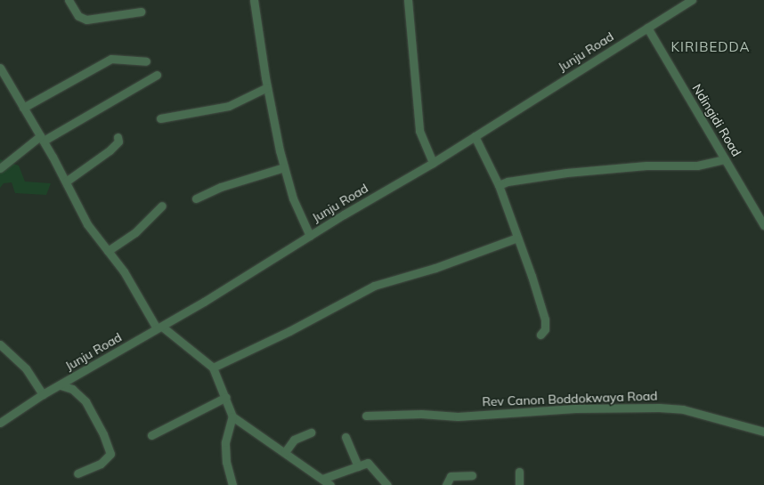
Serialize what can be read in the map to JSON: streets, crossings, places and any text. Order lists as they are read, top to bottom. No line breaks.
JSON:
{"streets":{"street":["Junju Road","Ndingidi Road","Rev Canon Boddokwaya Road"]},"crossings":[["Junju Road","Ndingidi Road"]],"districts":["KIRIBEDDA"]}
